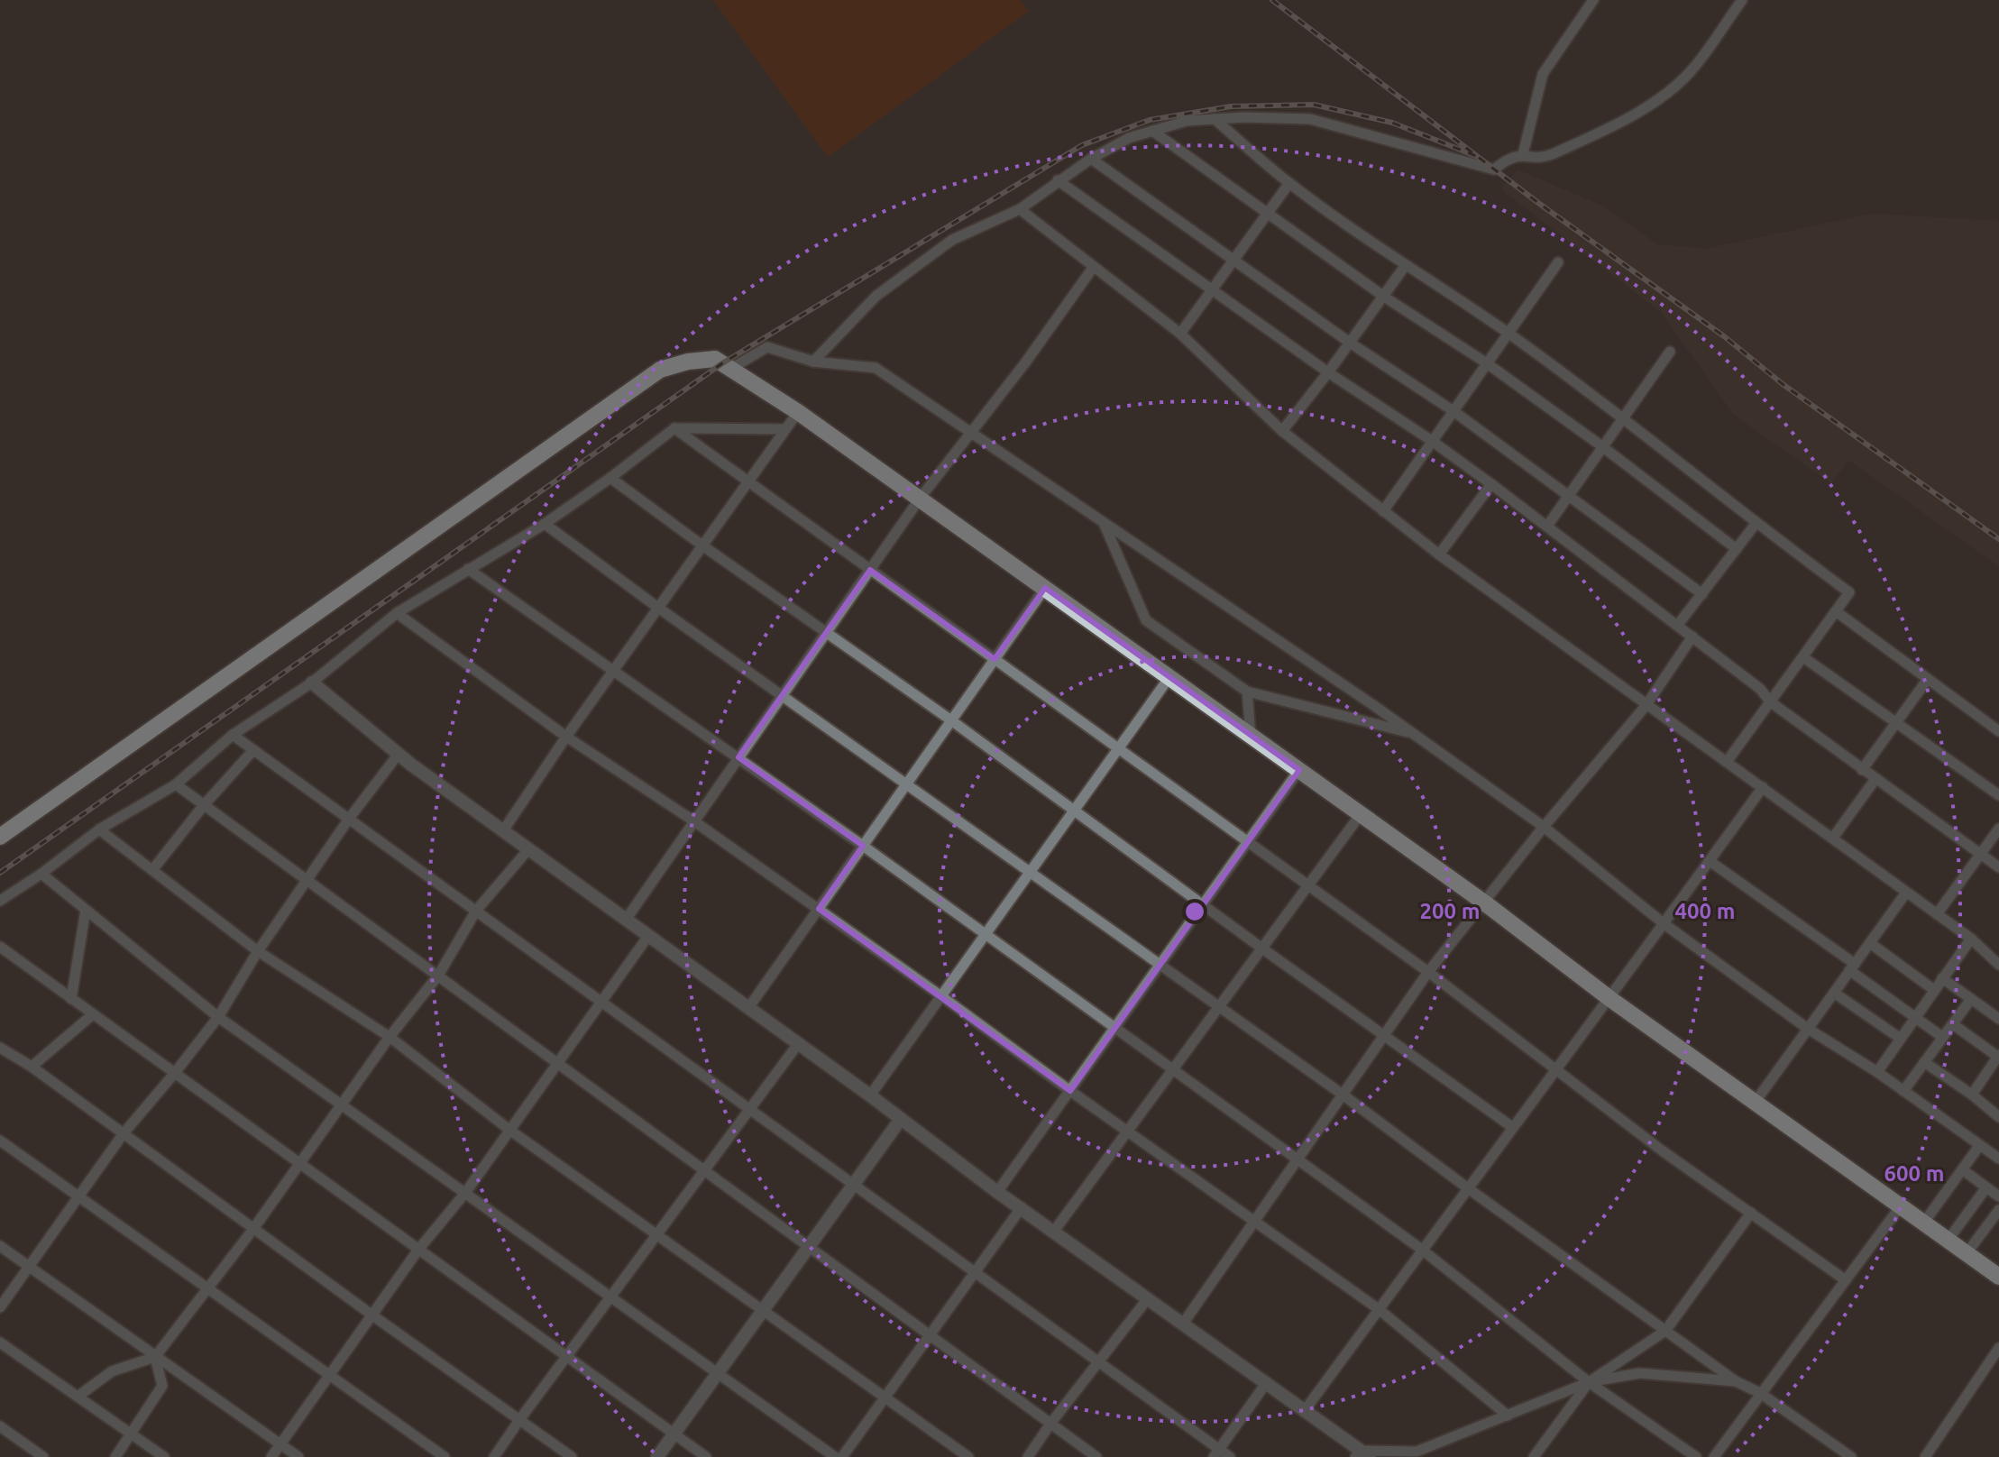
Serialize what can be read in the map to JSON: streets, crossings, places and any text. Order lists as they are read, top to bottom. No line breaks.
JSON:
{"rings":["200 m","400 m","600 m"]}
